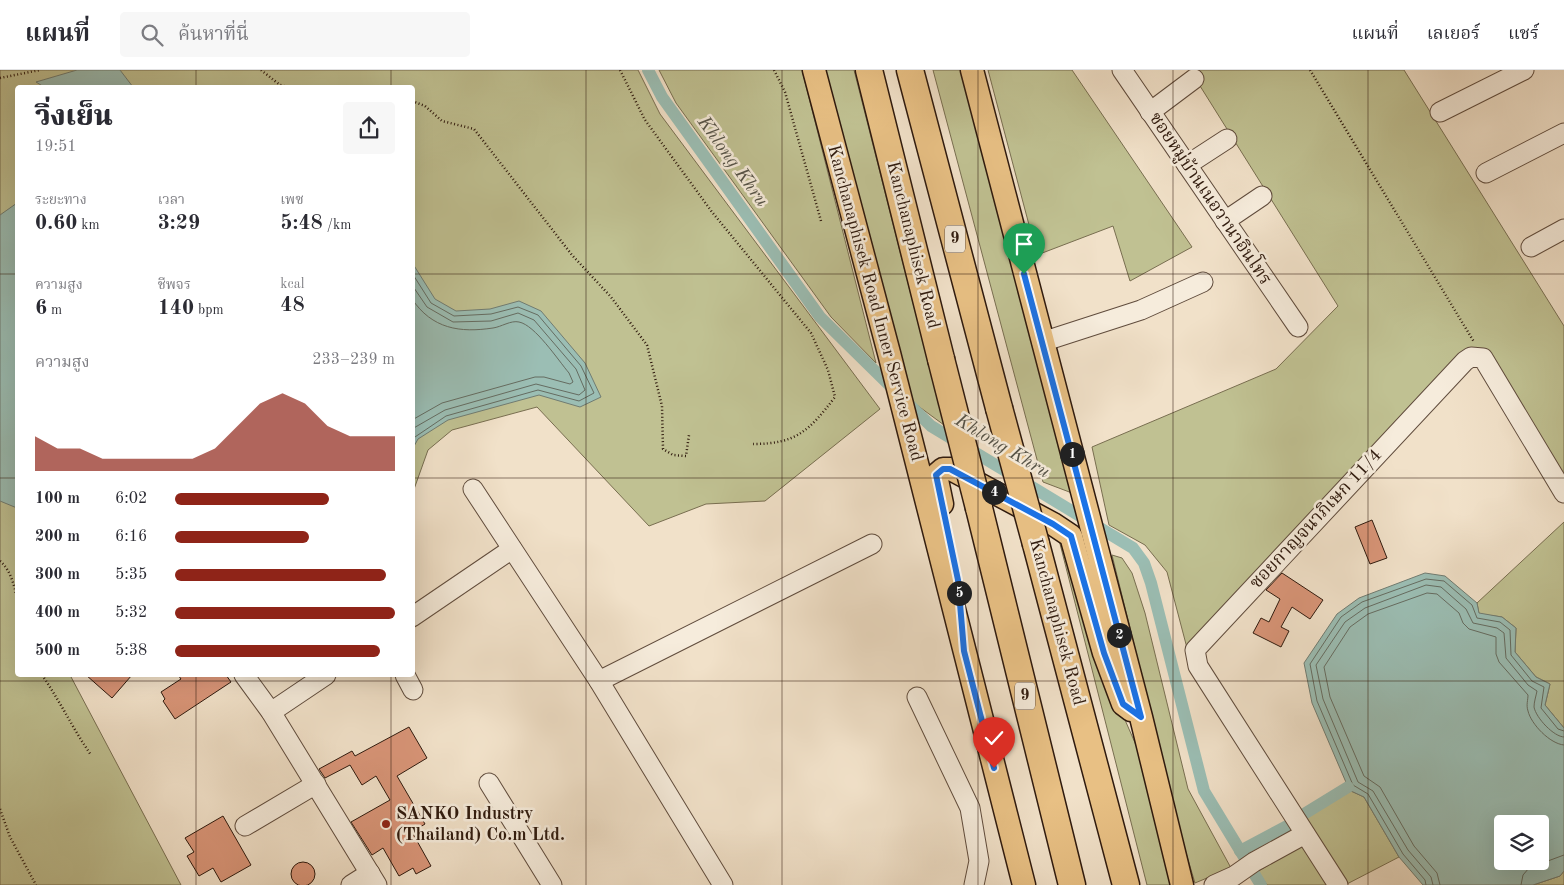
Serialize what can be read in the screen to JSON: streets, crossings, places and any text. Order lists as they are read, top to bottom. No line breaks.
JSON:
{"streets":{"highway":["9","Kanchanaphisek Road"],"main road":["Kanchanaphisek Road Inner Service Road"],"street":["ซอยหมู่บ้านเนอวานาอินโทร","ซอยกาญจนาภิเษก 11/4"]},"water":["Khlong Khru"],"places":["SANKO Industry (Thailand) Co.m Ltd."],"page":{"header":"แผนที่","search":"ค้นหาที่นี่","nav":["แผนที่","เลเยอร์","แชร์"],"heading":["วิ่งเย็น","19:51"],"stats":[["ระยะทาง","0.60 km"],["เวลา","3:29"],["เพซ","5:48 /km"],["ความสูง","6 m"],["ชีพจร","140 bpm"],["kcal","48"]],"chart":["ความสูง","233–239 m"],"pins":["1","4","5","2"],"list":[{"name":"100 m","note":"6:02"},{"name":"200 m","note":"6:16"},{"name":"300 m","note":"5:35"},{"name":"400 m","note":"5:32"},{"name":"500 m","note":"5:38"}]}}
